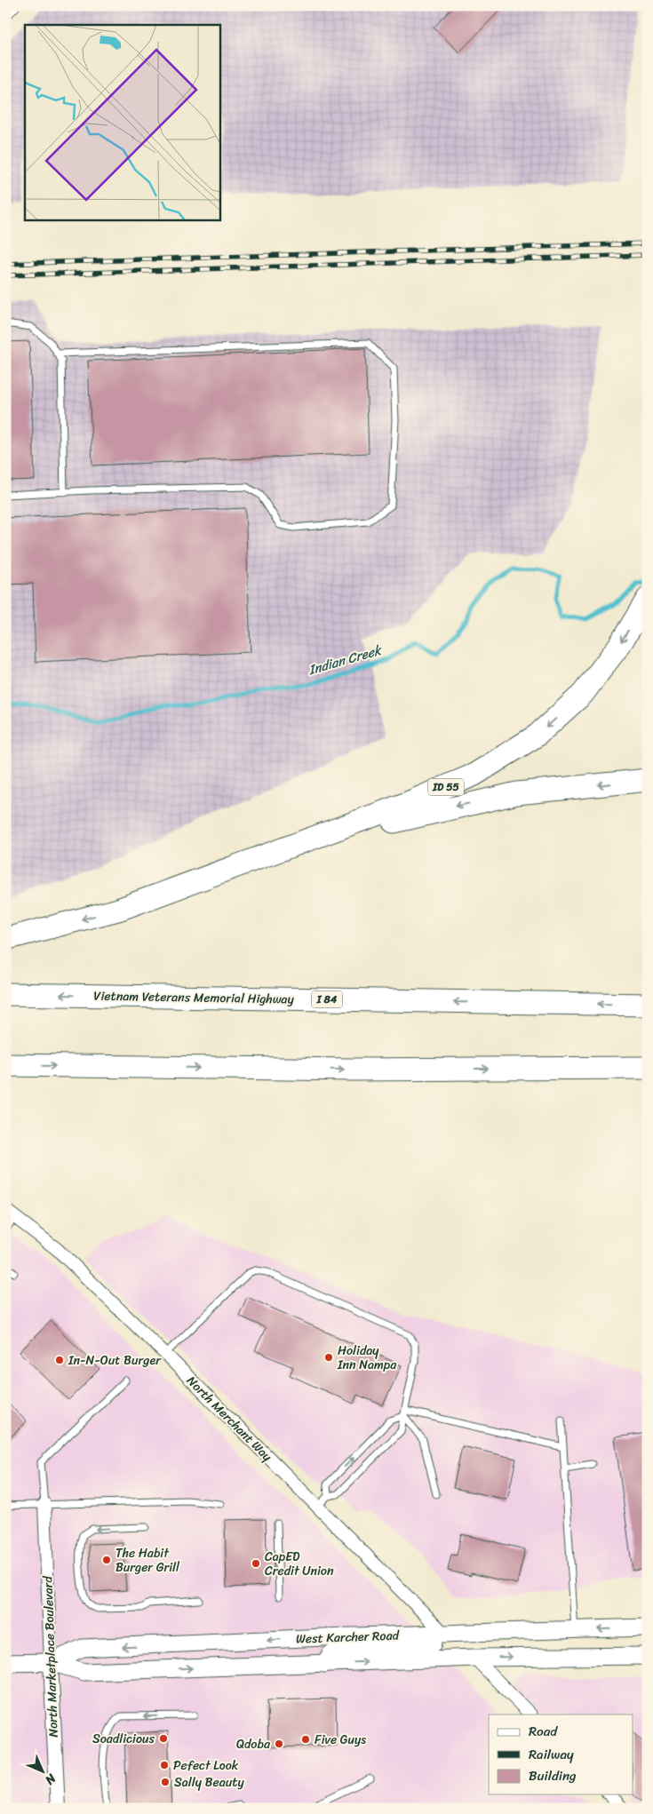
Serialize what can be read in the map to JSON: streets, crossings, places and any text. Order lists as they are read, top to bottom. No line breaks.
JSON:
{"streets":{"highway":["ID 55","Vietnam Veterans Memorial Highway","I 84"],"main road":["West Karcher Road"],"street":["North Merchant Way","North Marketplace Boulevard"]},"crossings":[["North Merchant Way","West Karcher Road"],["West Karcher Road","North Marketplace Boulevard"]],"water":["Indian Creek"],"places":["Holiday Inn Nampa","In-N-Out Burger","The Habit Burger Grill","CapED Credit Union","Soadlicious","Five Guys","Qdoba","Pefect Look","Sally Beauty"],"legend":["Road","Railway","Building"],"north":"bottom right"}
